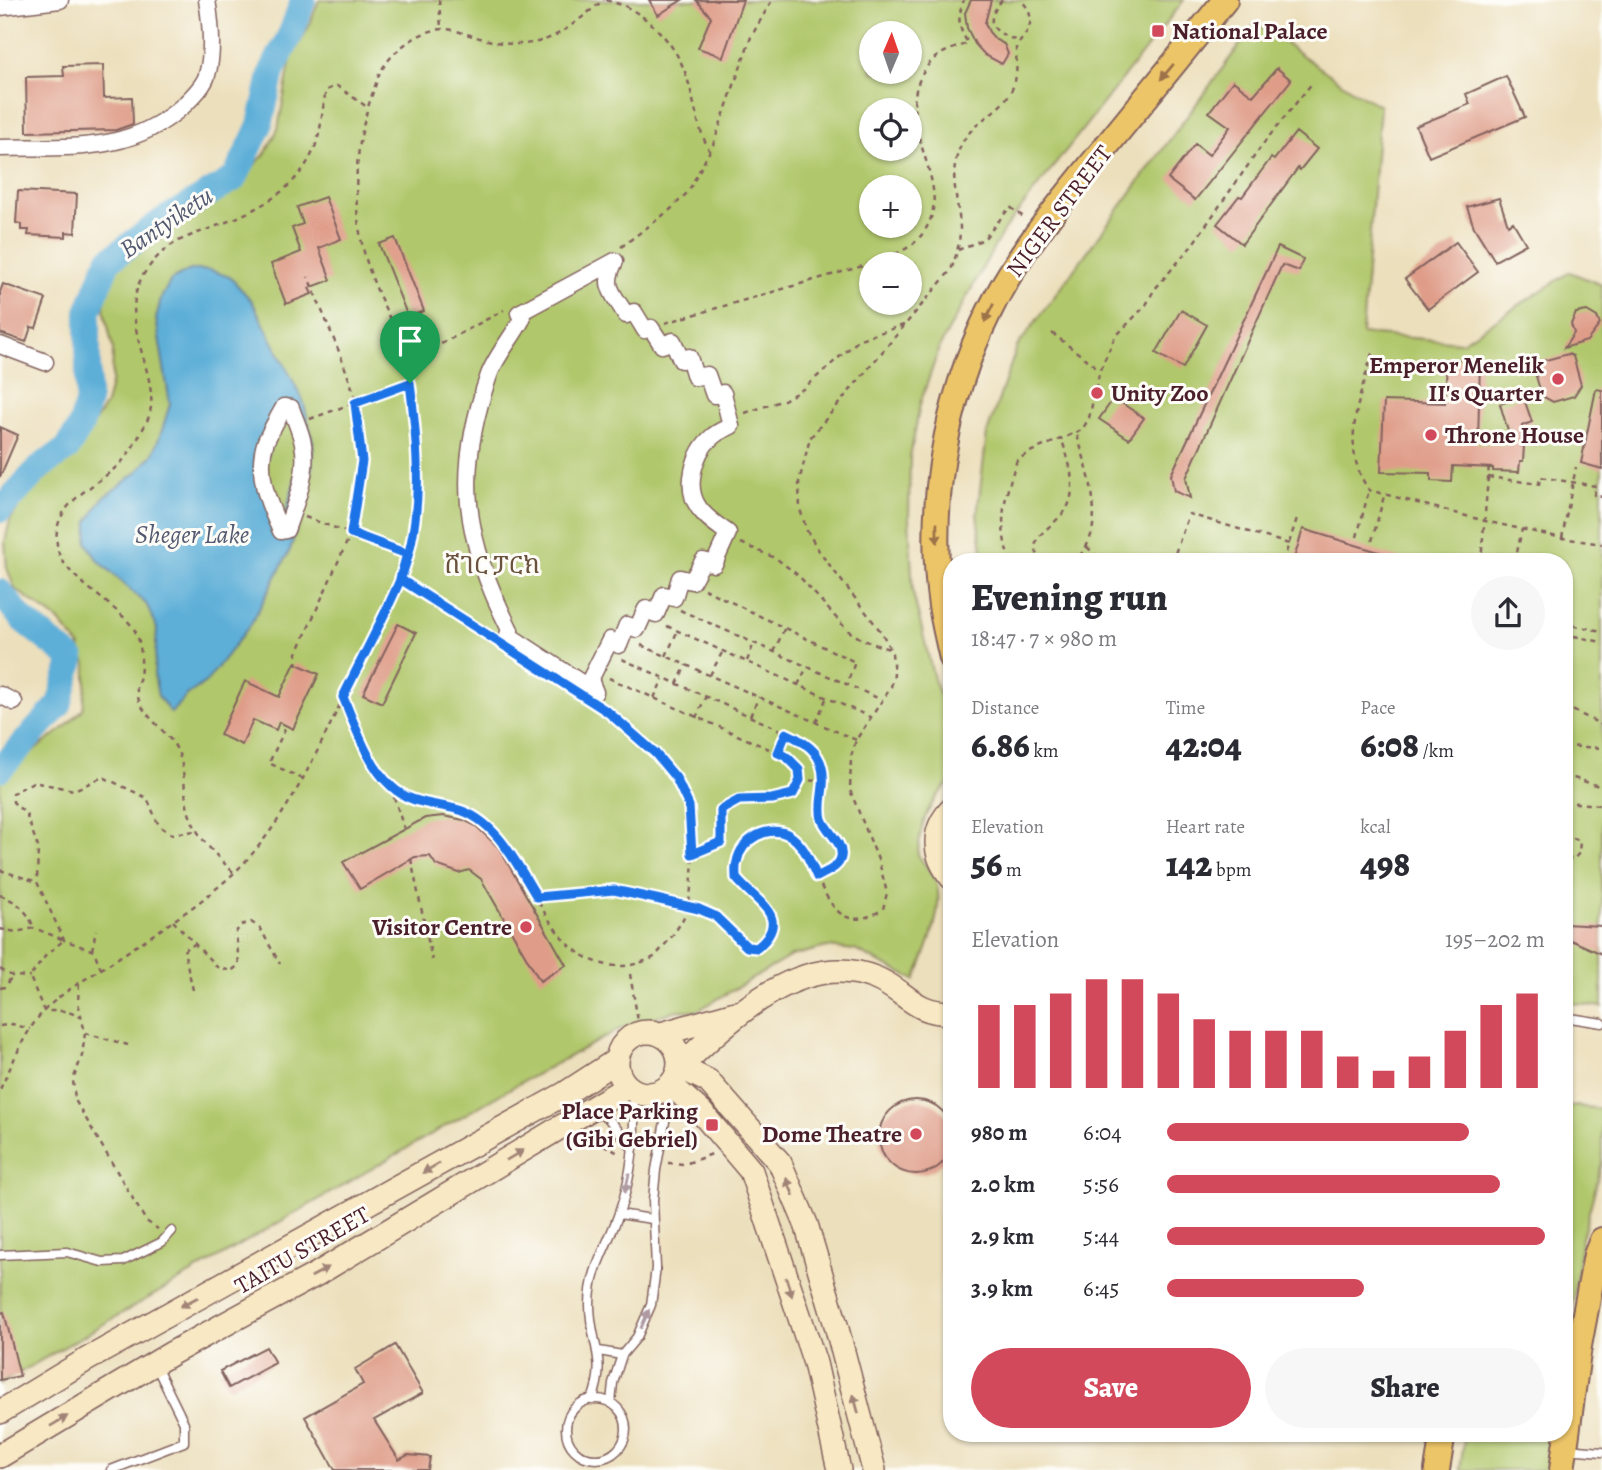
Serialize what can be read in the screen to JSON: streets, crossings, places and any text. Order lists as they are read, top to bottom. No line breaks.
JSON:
{"streets":{"main road":["NIGER STREET","TAITU STREET"]},"one_way":["NIGER STREET"],"water":["Bantyiketu","Sheger Lake"],"parks":["ሸገር ፓርክ"],"places":{"transit":["National Palace","Place Parking (Gibi Gebriel)"],"other":["Emperor Menelik II's Quarter","Unity Zoo","Throne House","Visitor Centre","Dome Theatre"]},"north":"top","page":{"map_buttons":["+","−"],"heading":["Evening run","18:47 · 7 × 980 m"],"stats":[["Distance","6.86 km"],["Time","42:04"],["Pace","6:08 /km"],["Elevation","56 m"],["Heart rate","142 bpm"],["kcal","498"]],"chart":["Elevation","195–202 m"],"list":[{"name":"980 m","note":"6:04"},{"name":"2.0 km","note":"5:56"},{"name":"2.9 km","note":"5:44"},{"name":"3.9 km","note":"6:45"}],"buttons":["Save","Share"]}}
